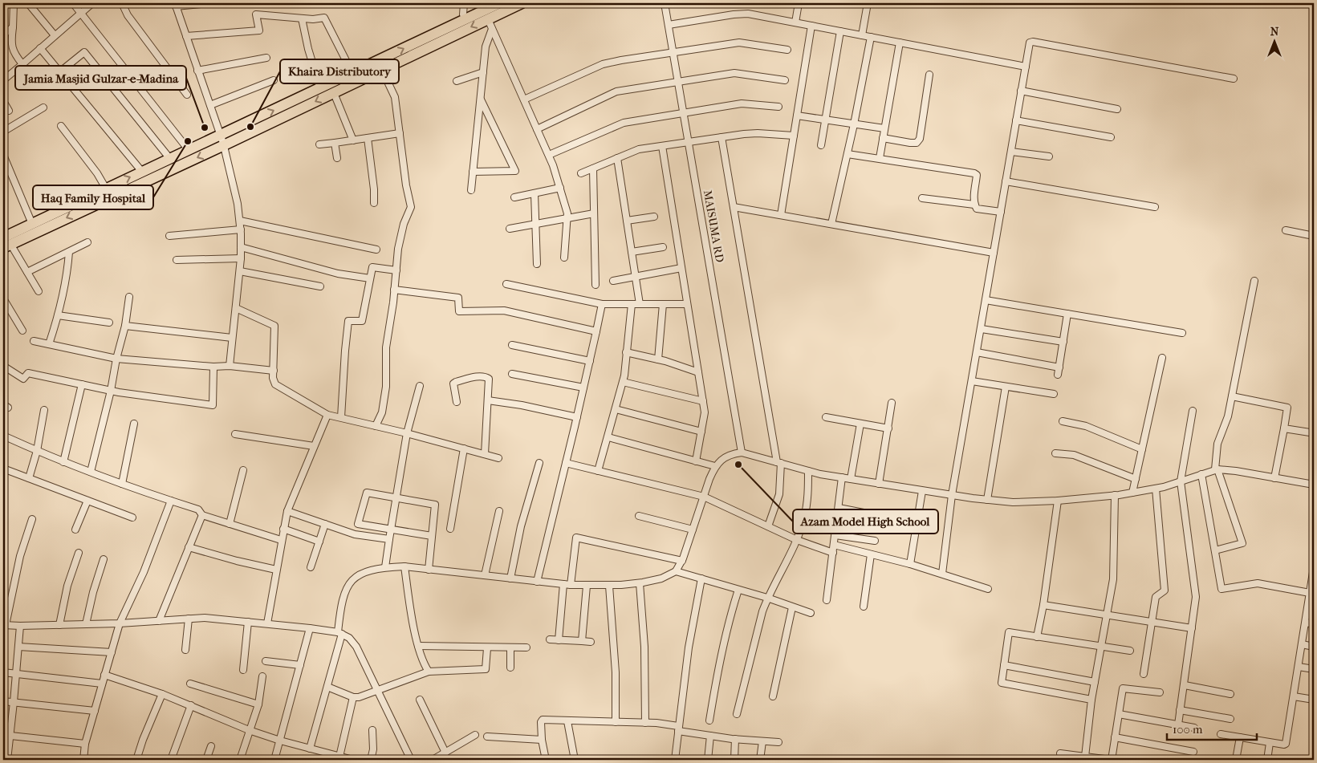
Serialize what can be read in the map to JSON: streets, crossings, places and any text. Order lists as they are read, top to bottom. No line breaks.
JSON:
{"streets":{"street":["MAISUMA RD"]},"places":["Khaira Distributory","Jamia Masjid Gulzar-e-Madina","Haq Family Hospital","Azam Model High School"],"scale_bar":"100 m","north":"top"}
